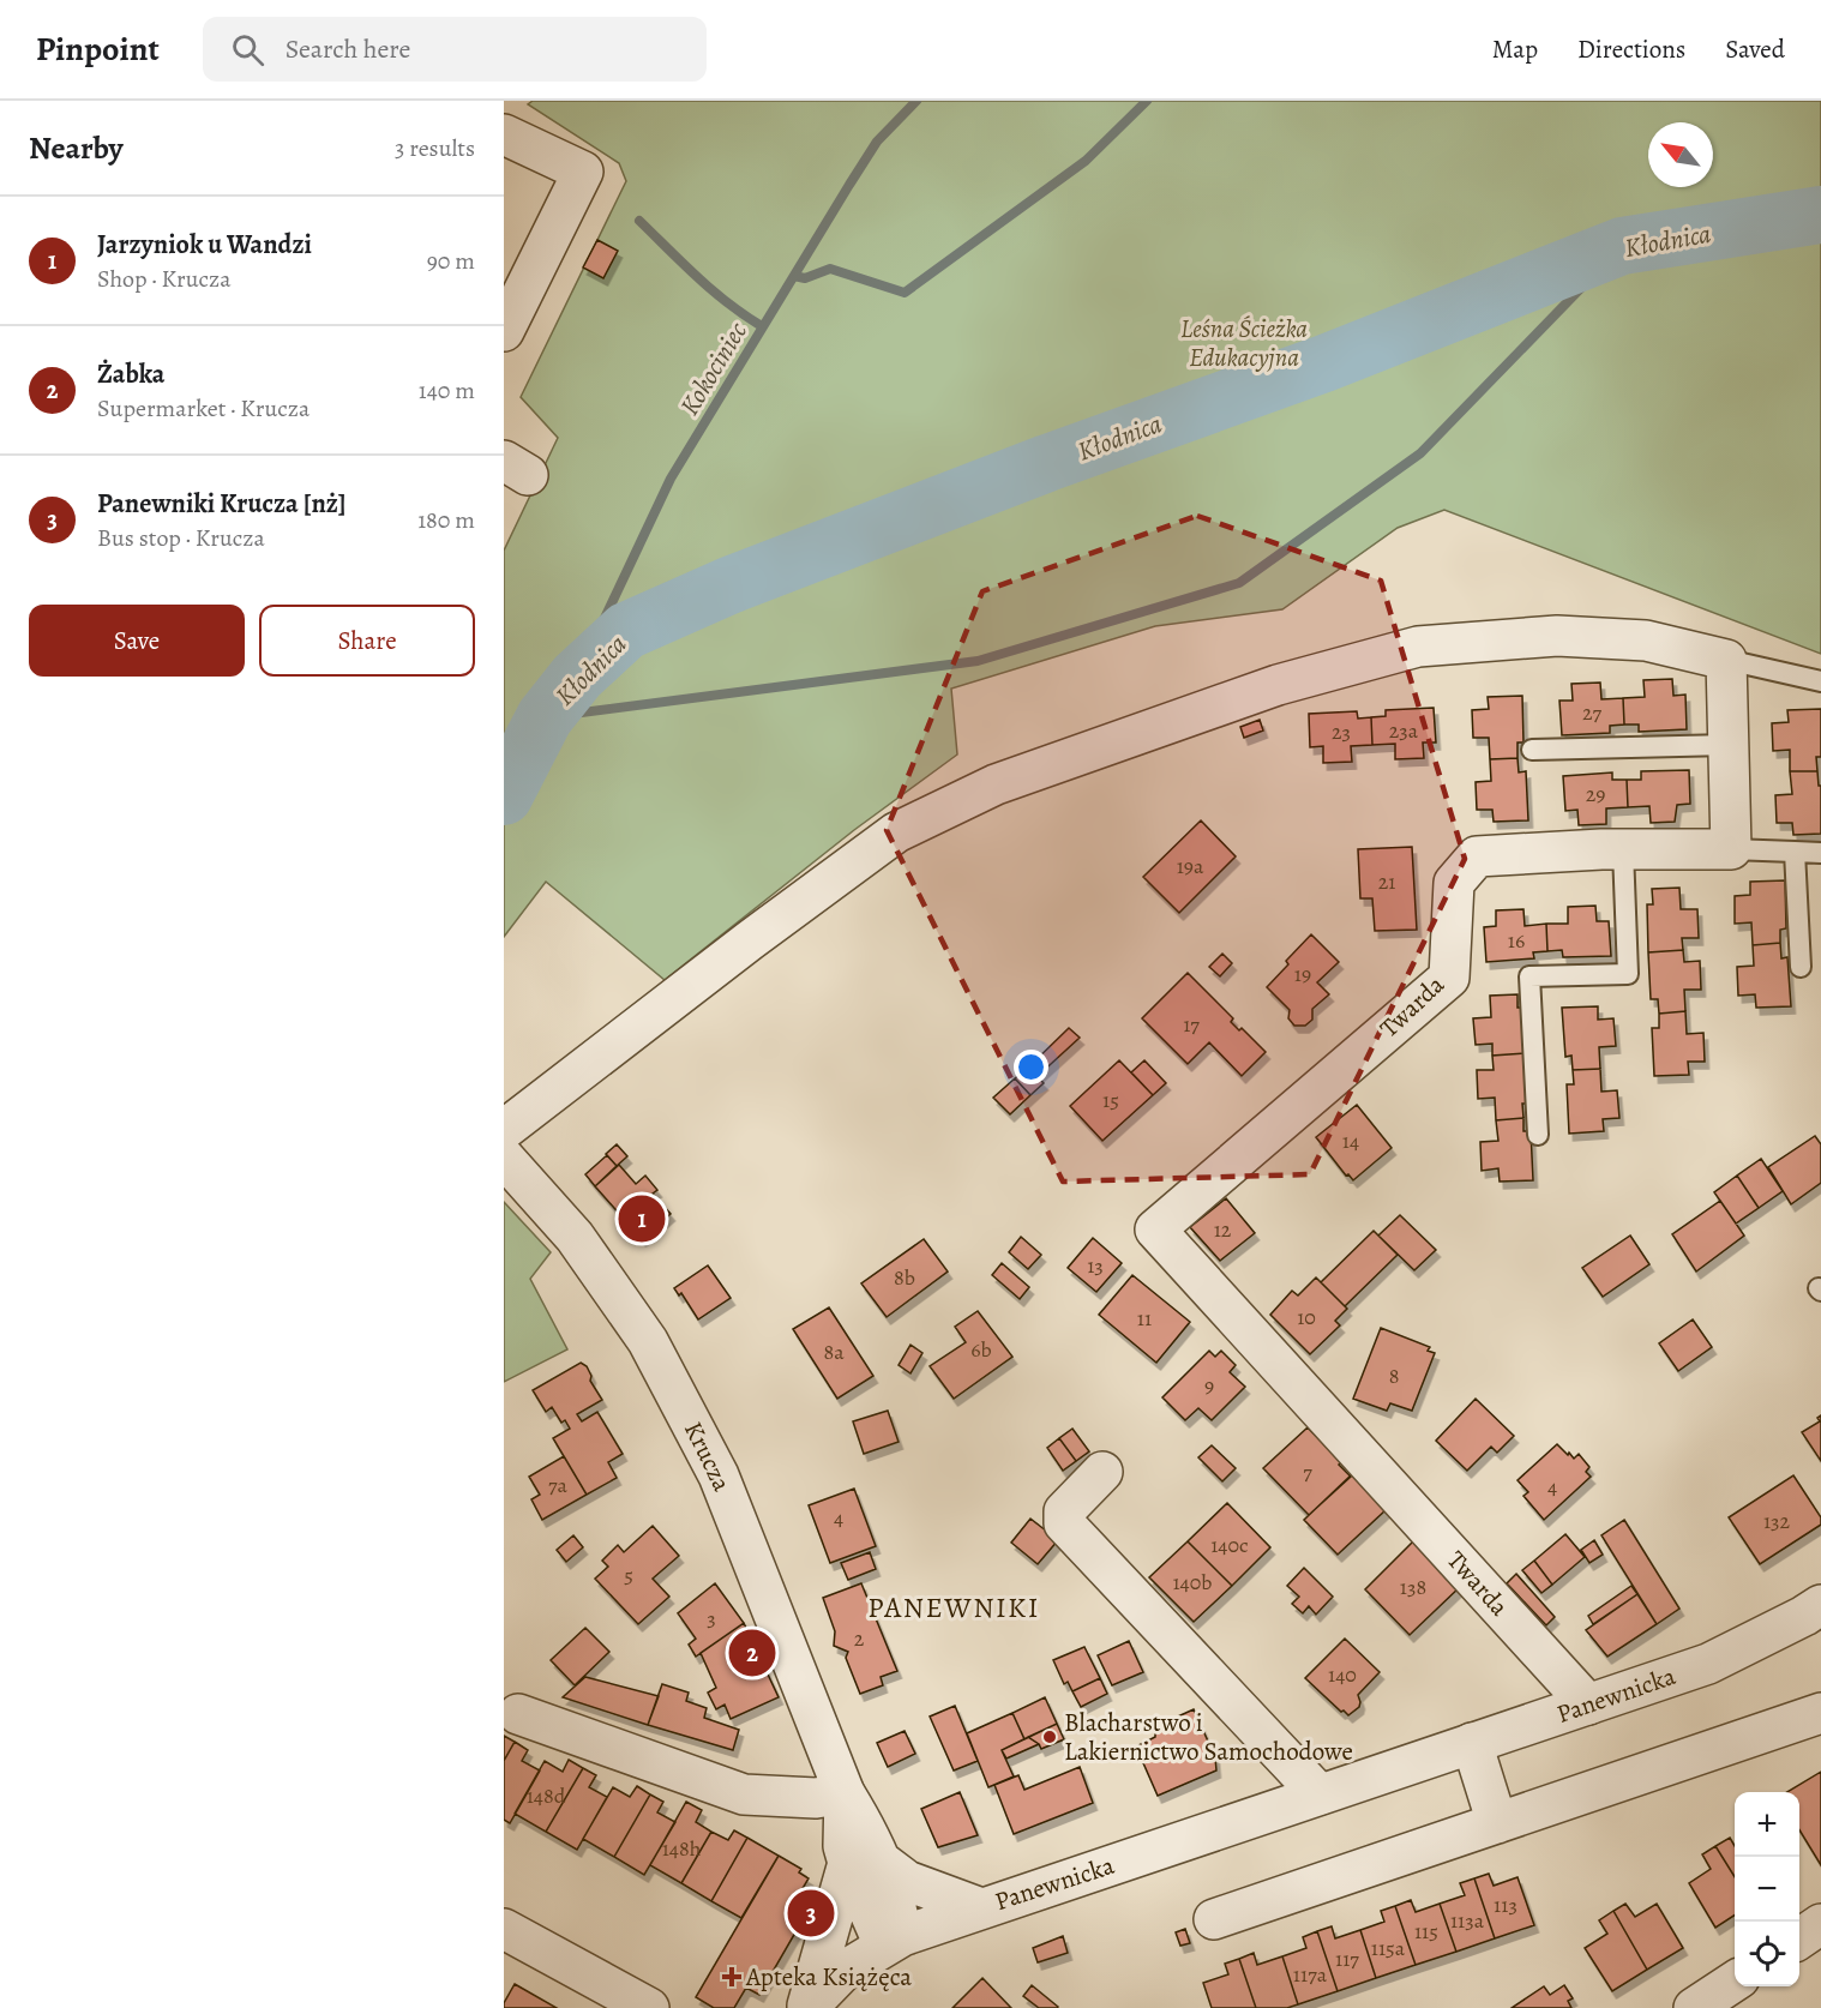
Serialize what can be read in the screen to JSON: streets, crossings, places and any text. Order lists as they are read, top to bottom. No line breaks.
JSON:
{"streets":{"street":["Twarda","Krucza","Panewnicka"]},"crossings":[["Twarda","Panewnicka"],["Krucza","Panewnicka"]],"districts":["PANEWNIKI"],"water":["Kłodnica","Kokociniec"],"parks":["Leśna Ścieżka Edukacyjna"],"places":{"other":["Blacharstwo i Lakiernictwo Samochodowe"],"health":["Apteka Książęca"]},"house_numbers":["27","23a","23","29","19a","21","16","19","17","15","14","12","13","8b","10","11","6b","8a","8","9","7","7a","4","4","132","140c","5","140b","138","3","2","140","148d","148h","113","113a","115","115a","117","117a"],"north":"top left","page":{"header":"Pinpoint","search":"Search here","nav":["Map","Directions","Saved"],"heading":["Nearby","3 results"],"list":[{"mark":"1","name":"Jarzyniok u Wandzi","note":"Shop · Krucza","value":"90 m"},{"mark":"2","name":"Żabka","note":"Supermarket · Krucza","value":"140 m"},{"mark":"3","name":"Panewniki Krucza [nż]","note":"Bus stop · Krucza","value":"180 m"}],"buttons":["Save","Share"],"pins":["1","2","3"],"map_buttons":["+","−"]}}
